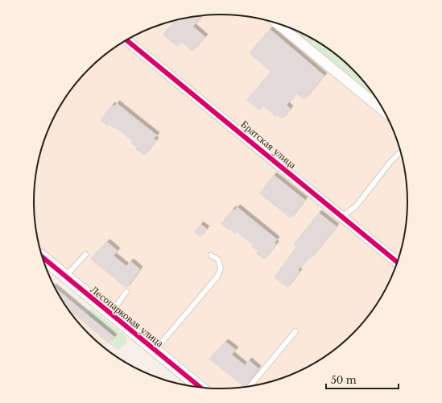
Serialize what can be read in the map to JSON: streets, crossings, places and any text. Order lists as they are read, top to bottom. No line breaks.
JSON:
{"streets":{"street":["Братская улица","Лесопарковая улица"]},"scale_bar":"50 m"}
